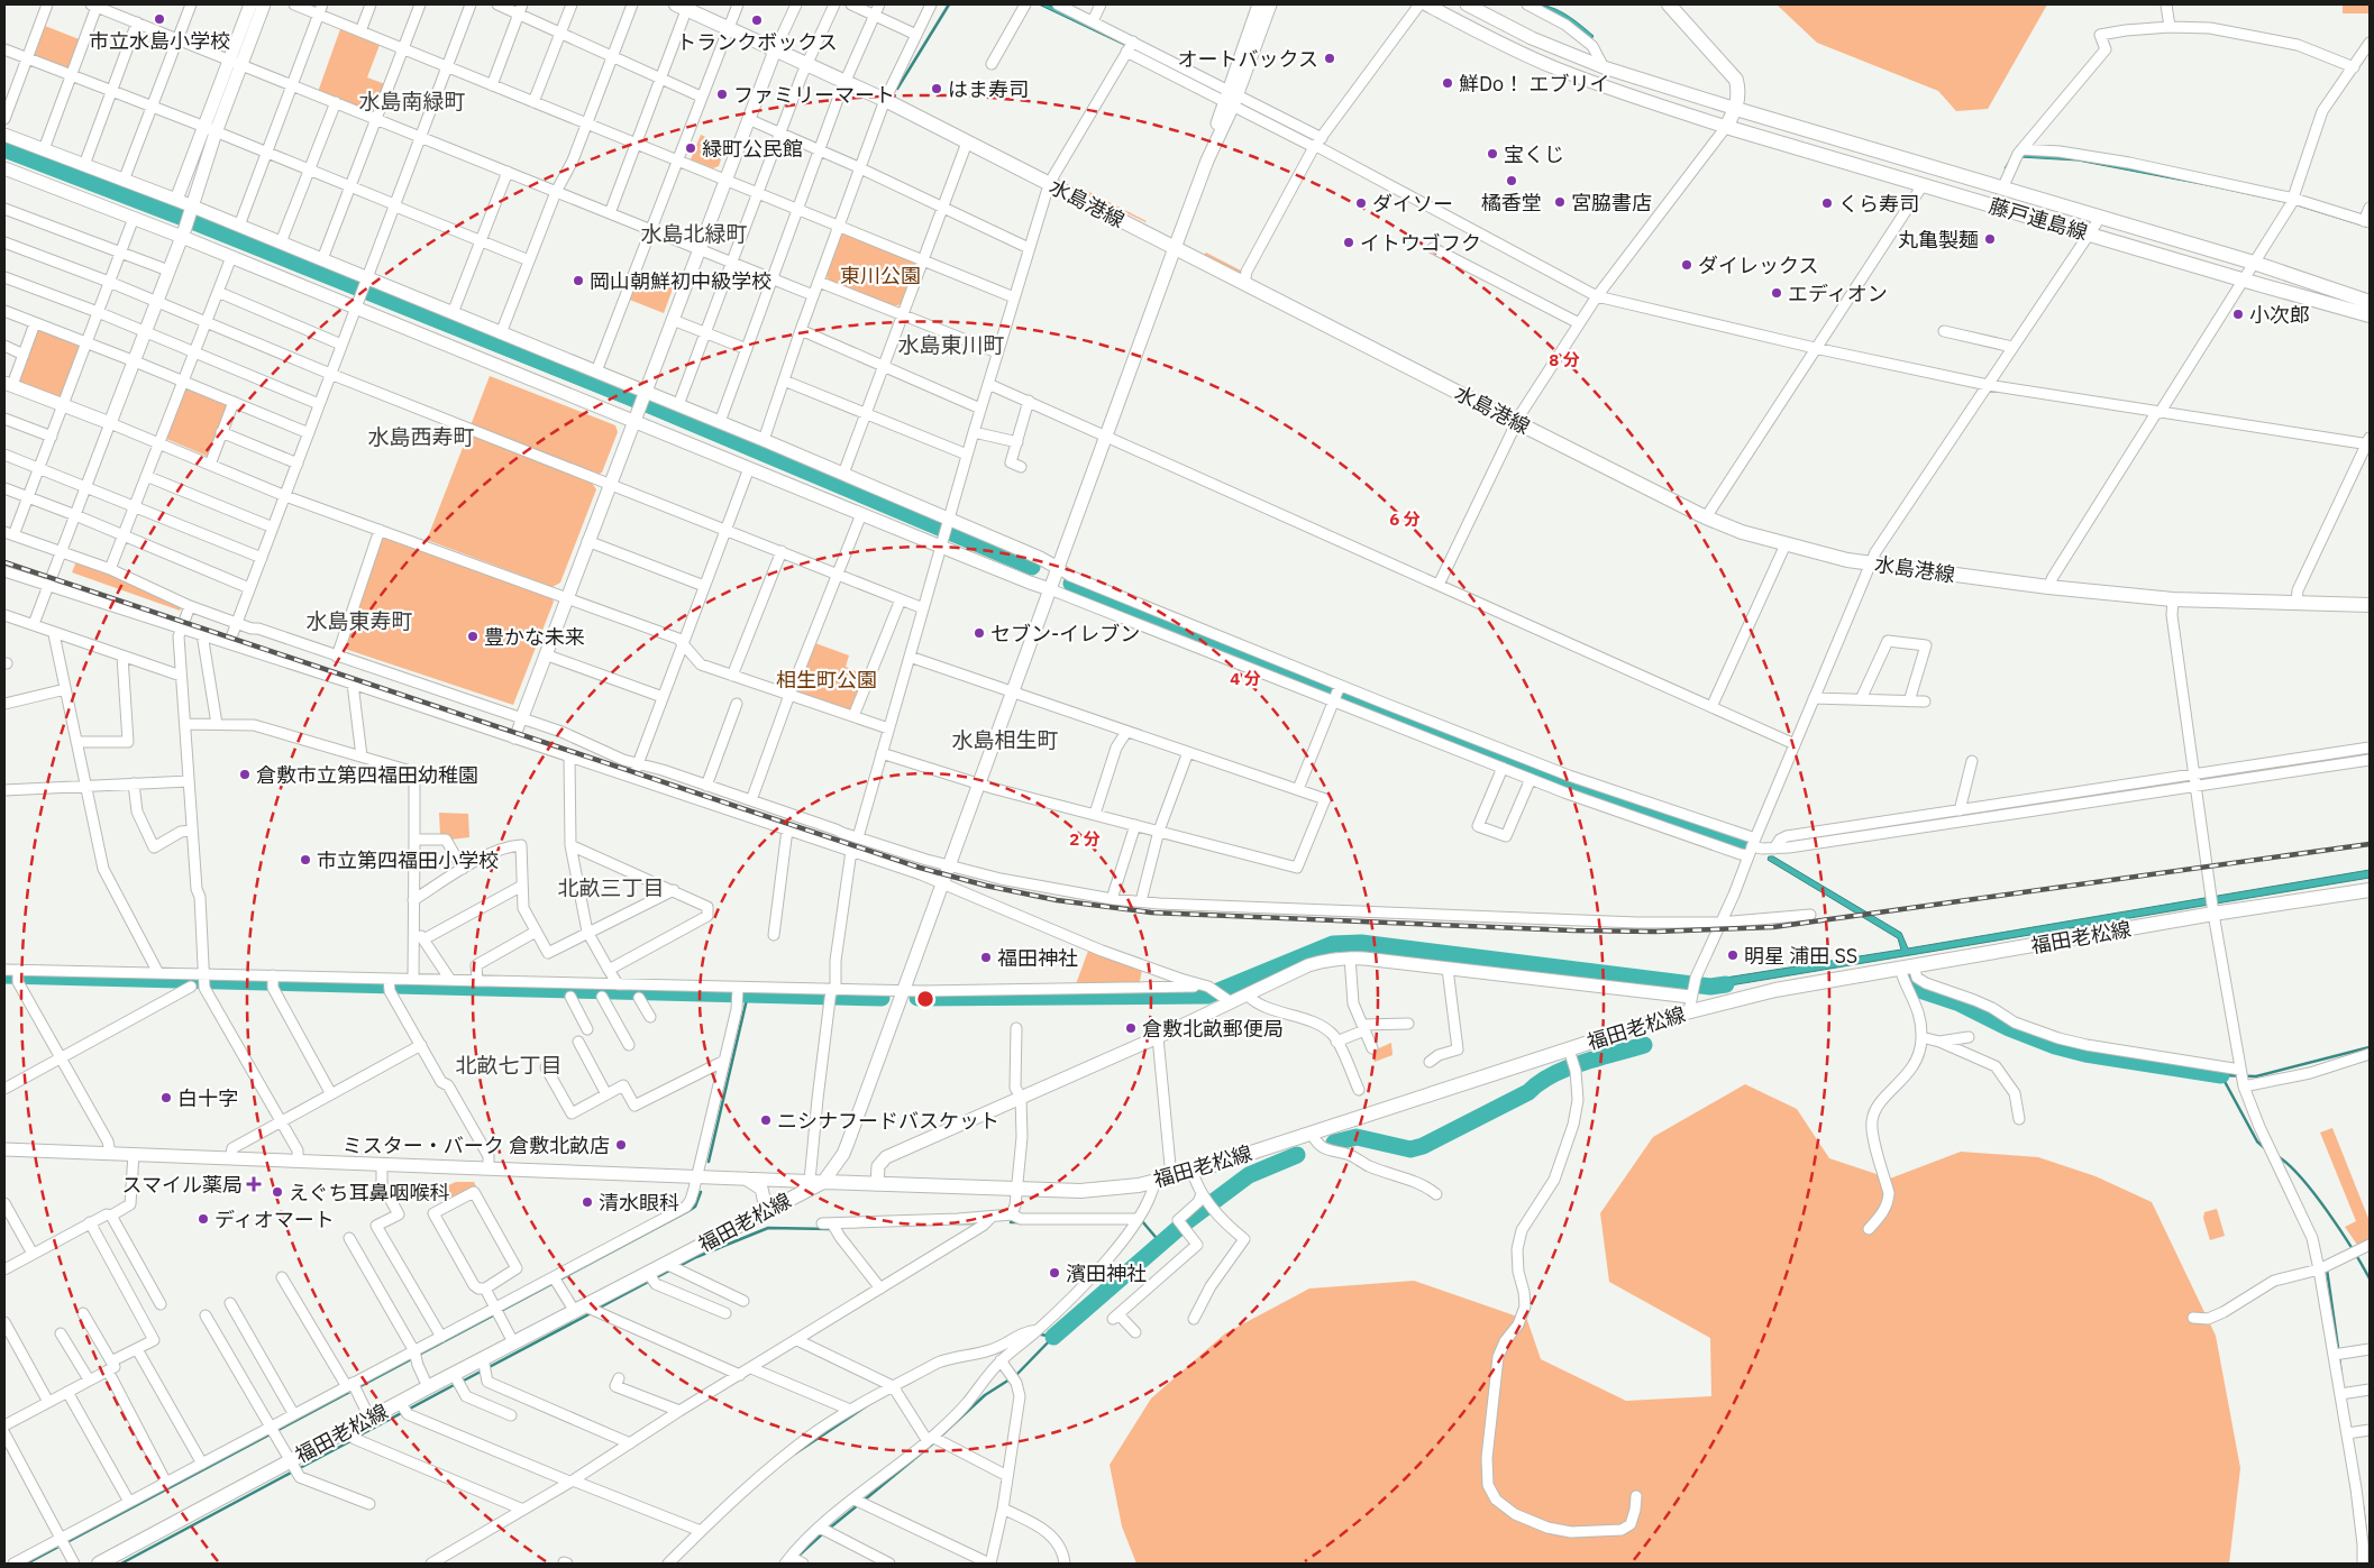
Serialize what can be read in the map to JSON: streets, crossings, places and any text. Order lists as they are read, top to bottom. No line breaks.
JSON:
{"streets":{"main road":["水島港線","藤戸連島線","福田老松線"]},"districts":["水島南緑町","水島北緑町","水島東川町","水島西寿町","水島東寿町","水島相生町","北畝三丁目","北畝七丁目"],"parks":["東川公園","相生町公園"],"places":{"other":["市立水島小学校","トランクボックス","オートバックス","鮮Do！ エブリイ","はま寿司","ファミリーマート","緑町公民館","宝くじ","橘香堂","宮脇書店","ダイソー","くら寿司","丸亀製麺","イトウゴフク","ダイレックス","岡山朝鮮初中級学校","エディオン","小次郎","セブン-イレブン","豊かな未来","倉敷市立第四福田幼稚園","市立第四福田小学校","明星 浦田 SS","福田神社","倉敷北畝郵便局","白十字","ニシナフードバスケット","ミスター・バーク 倉敷北畝店","えぐち耳鼻咽喉科","清水眼科","ディオマート","濱田神社"],"health":["スマイル薬局"]},"rings":["8 分","6 分","4 分","2 分"]}
